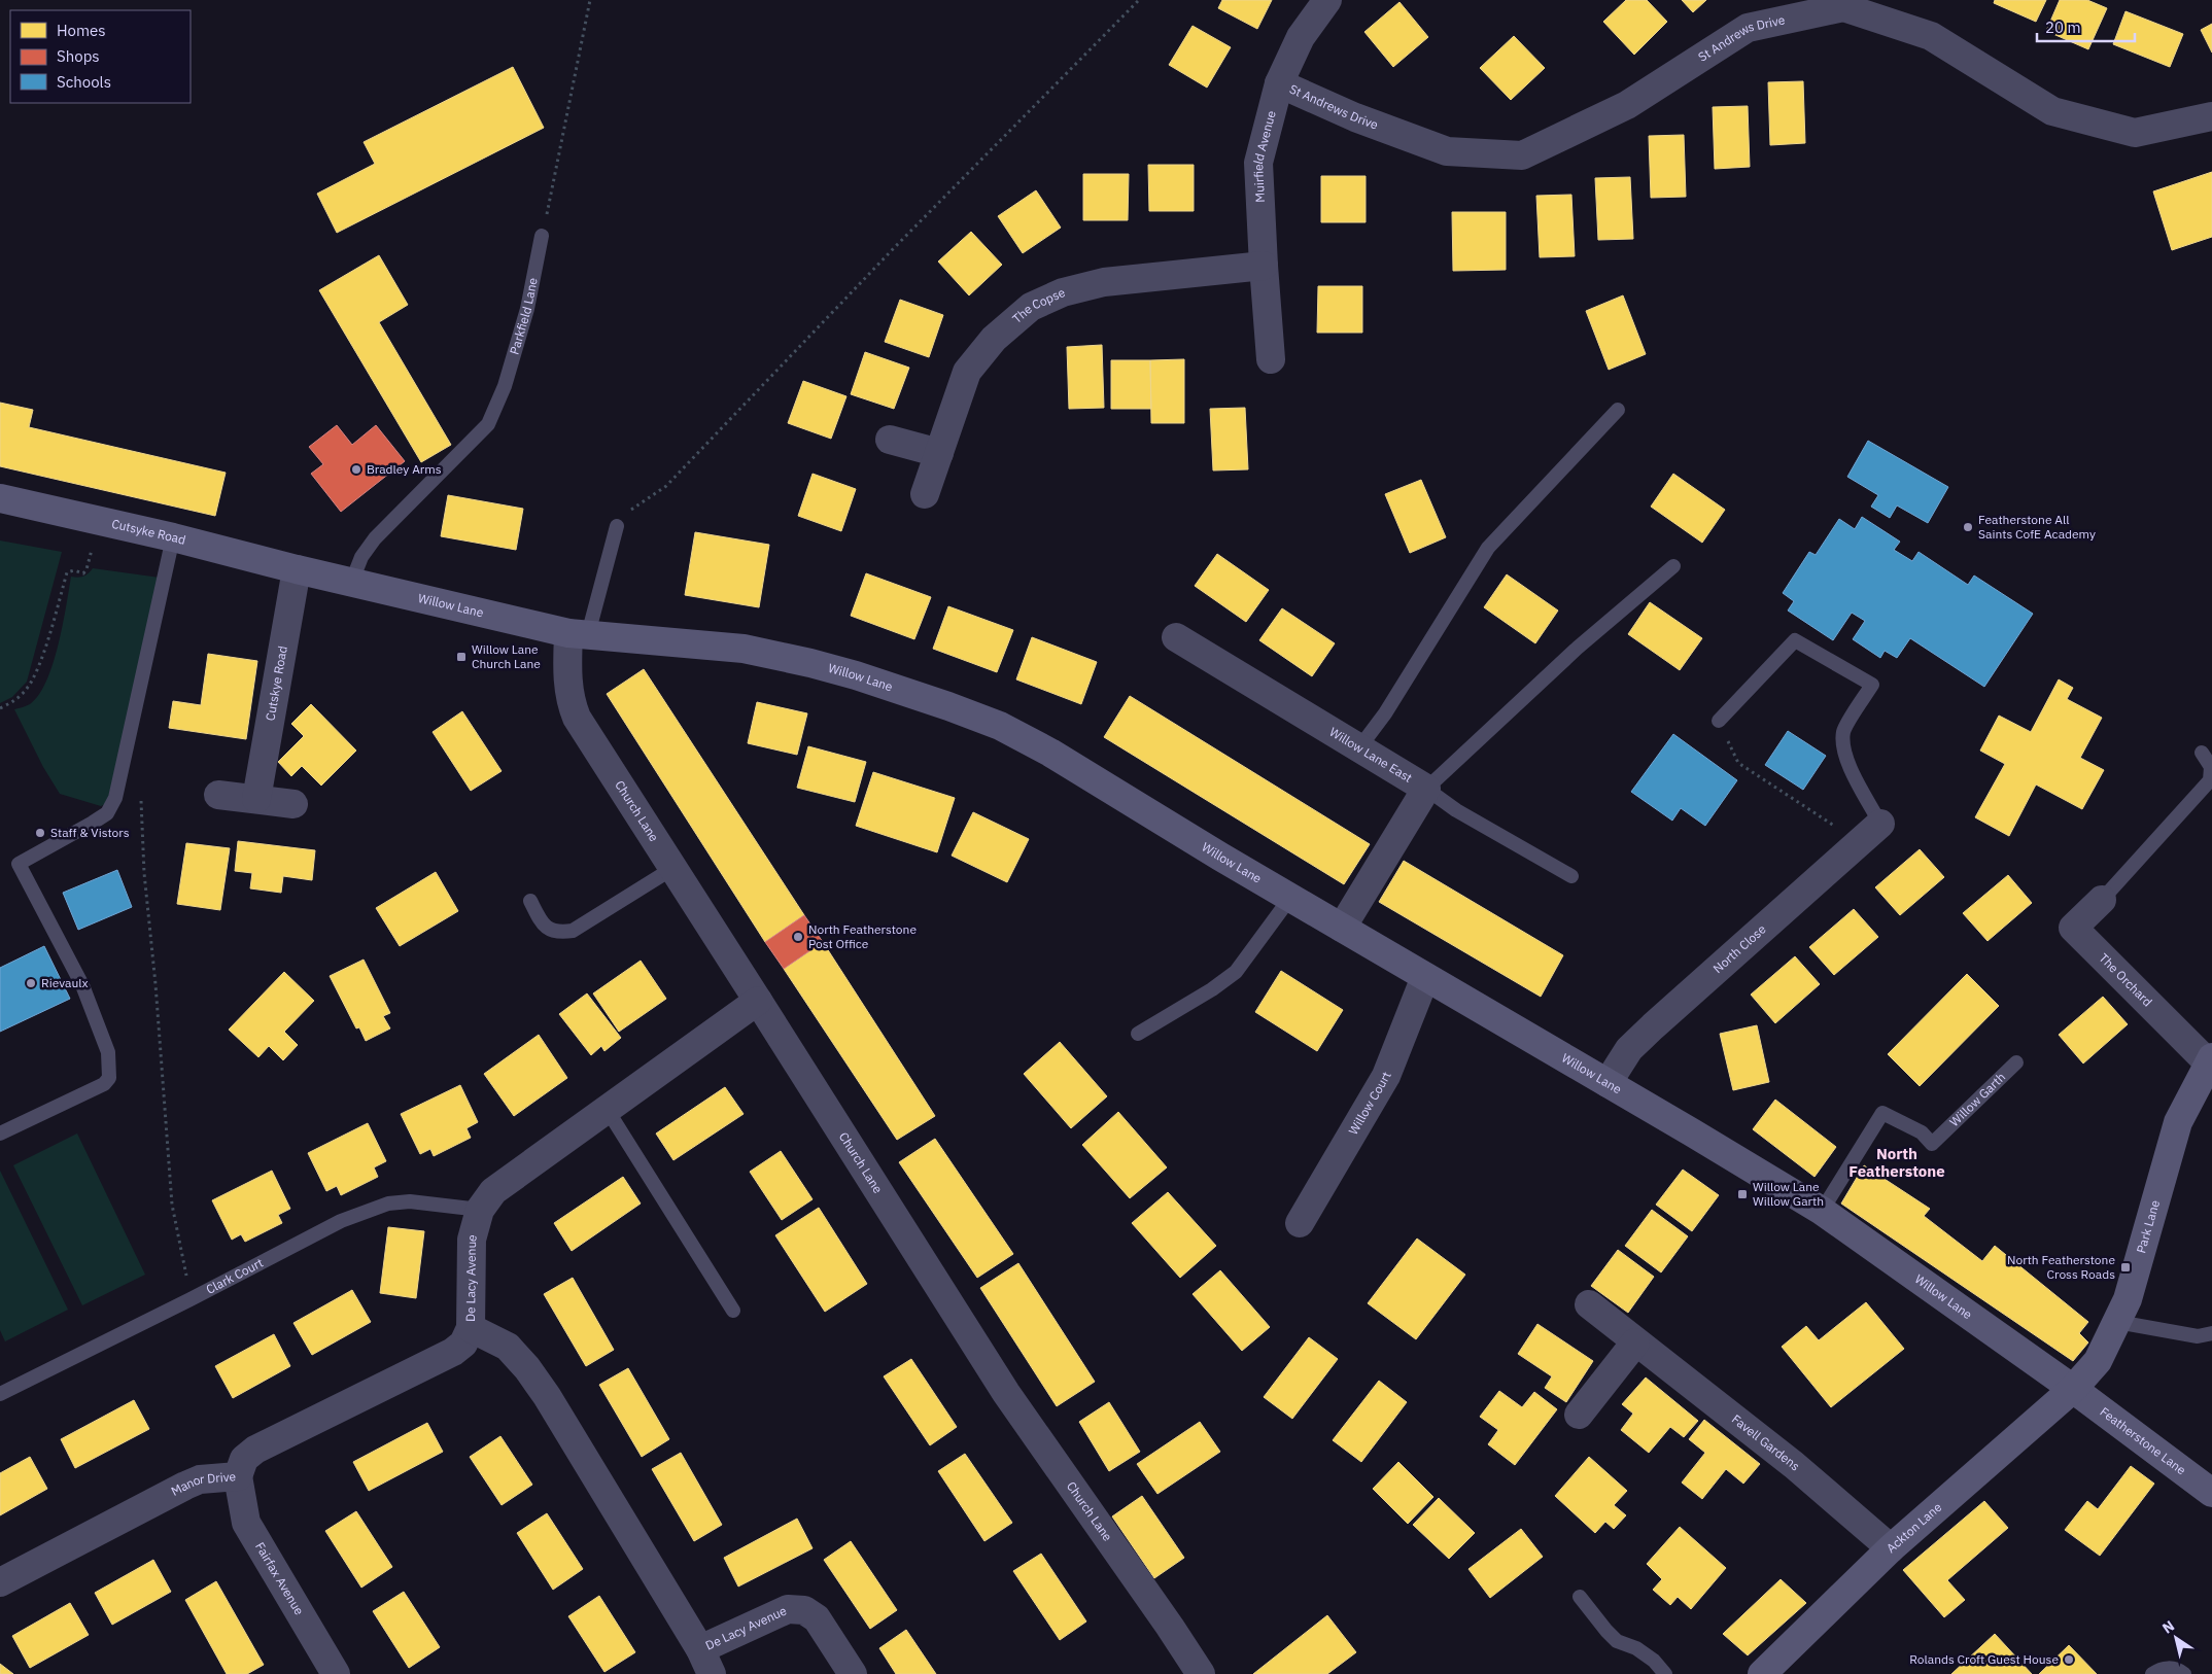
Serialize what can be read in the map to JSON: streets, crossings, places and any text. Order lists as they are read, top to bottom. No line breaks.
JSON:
{"streets":{"main road":["Cutsyke Road","Willow Lane","Park Lane","Featherstone Lane","Ackton Lane"],"street":["St Andrews Drive","Muirfield Avenue","The Copse","Cutskye Road","Willow Lane East","Church Lane","North Close","The Orchard","Willow Court","De Lacy Avenue","Favell Gardens","Manor Drive","Fairfax Avenue"],"lane":["Parkfield Lane","Willow Garth","Clark Court"]},"crossings":[["St Andrews Drive","Muirfield Avenue"],["Muirfield Avenue","The Copse"],["Parkfield Lane","Willow Lane"],["Cutsyke Road","Willow Lane"],["Cutsyke Road","Cutskye Road"],["Willow Lane","Cutskye Road"],["Willow Lane","Willow Lane East"],["Willow Lane","Church Lane"],["Willow Lane","North Close"],["Willow Lane","Willow Garth"],["Willow Lane","Willow Court"],["Willow Lane","Park Lane"],["Willow Lane","Featherstone Lane"],["Willow Lane","Ackton Lane"],["Church Lane","De Lacy Avenue"],["The Orchard","Park Lane"],["Park Lane","Featherstone Lane"],["Park Lane","Ackton Lane"],["Clark Court","De Lacy Avenue"],["De Lacy Avenue","Manor Drive"],["Featherstone Lane","Ackton Lane"],["Favell Gardens","Ackton Lane"],["Manor Drive","Fairfax Avenue"]],"districts":["North Featherstone"],"places":{"other":["Bradley Arms","Featherstone All Saints CofE Academy","Staff & Vistors","North Featherstone Post Office","Rievaulx","Rolands Croft Guest House"],"transit":["Willow Lane Church Lane","Willow Lane Willow Garth","North Featherstone Cross Roads"]},"legend":["Homes","Shops","Schools"],"scale_bar":"20 m","north":"top left"}
